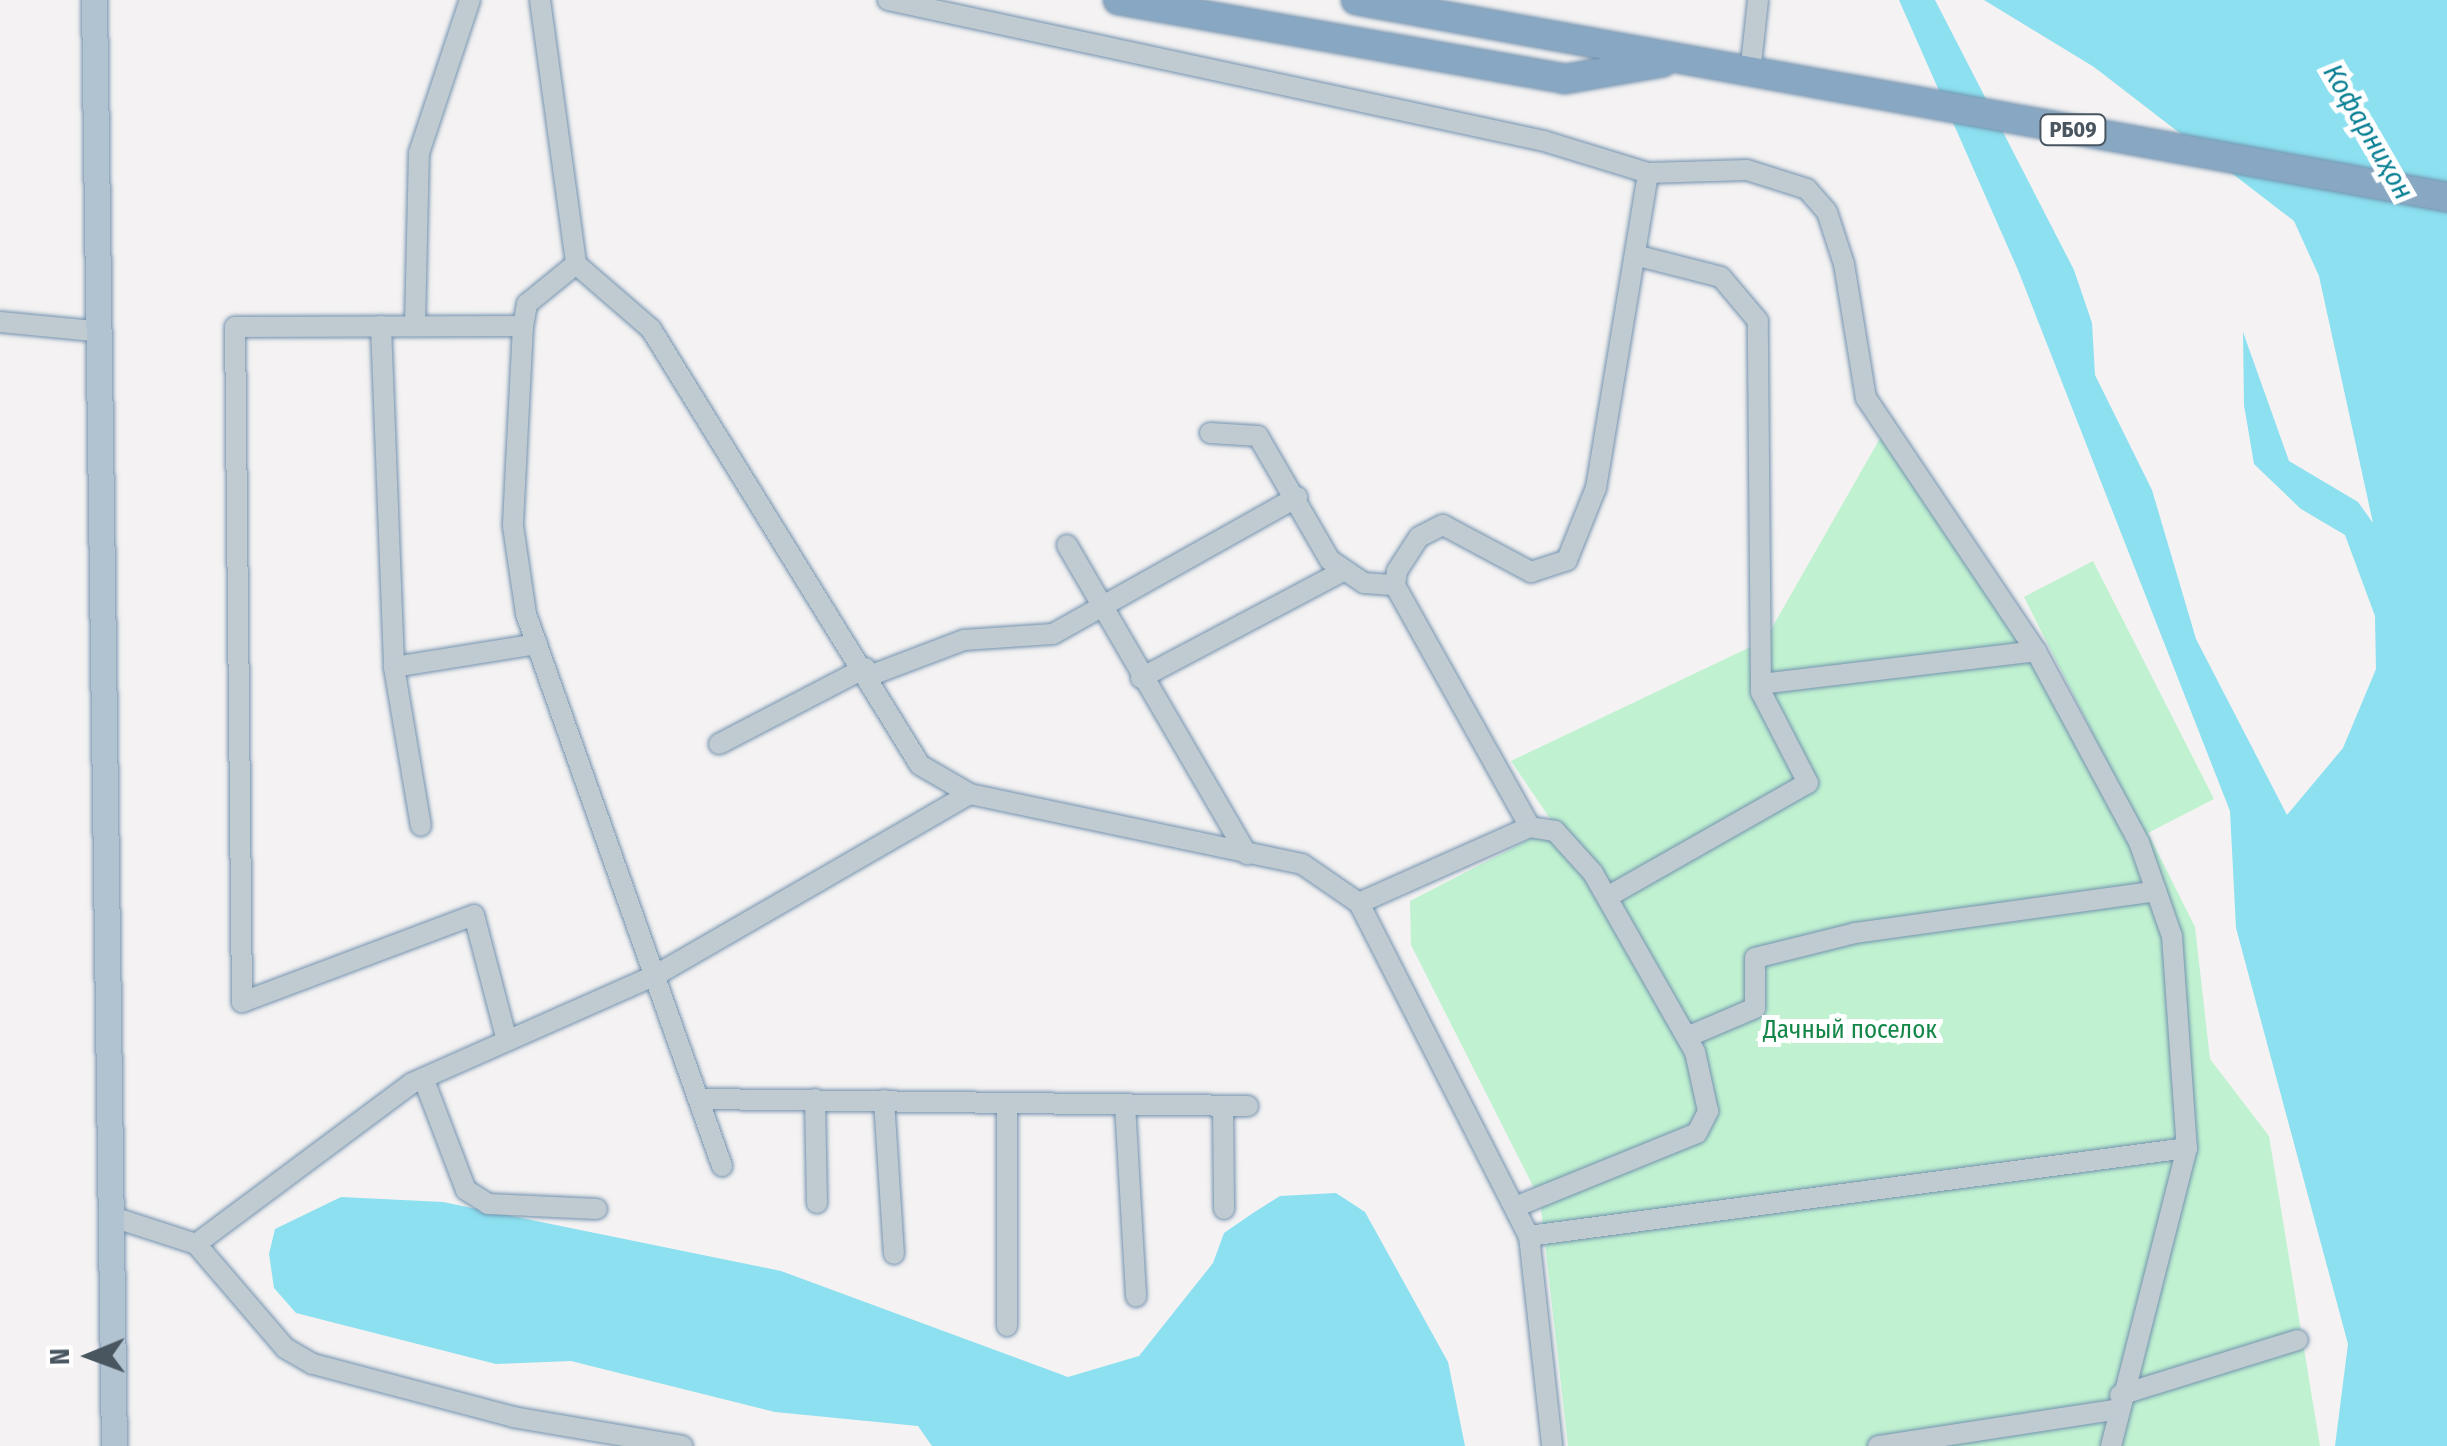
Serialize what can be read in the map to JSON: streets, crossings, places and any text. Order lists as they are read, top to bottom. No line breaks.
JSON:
{"streets":{"highway":["РБ09"]},"water":["Кофарниҳон"],"parks":["Дачный поселок"],"north":"left"}
